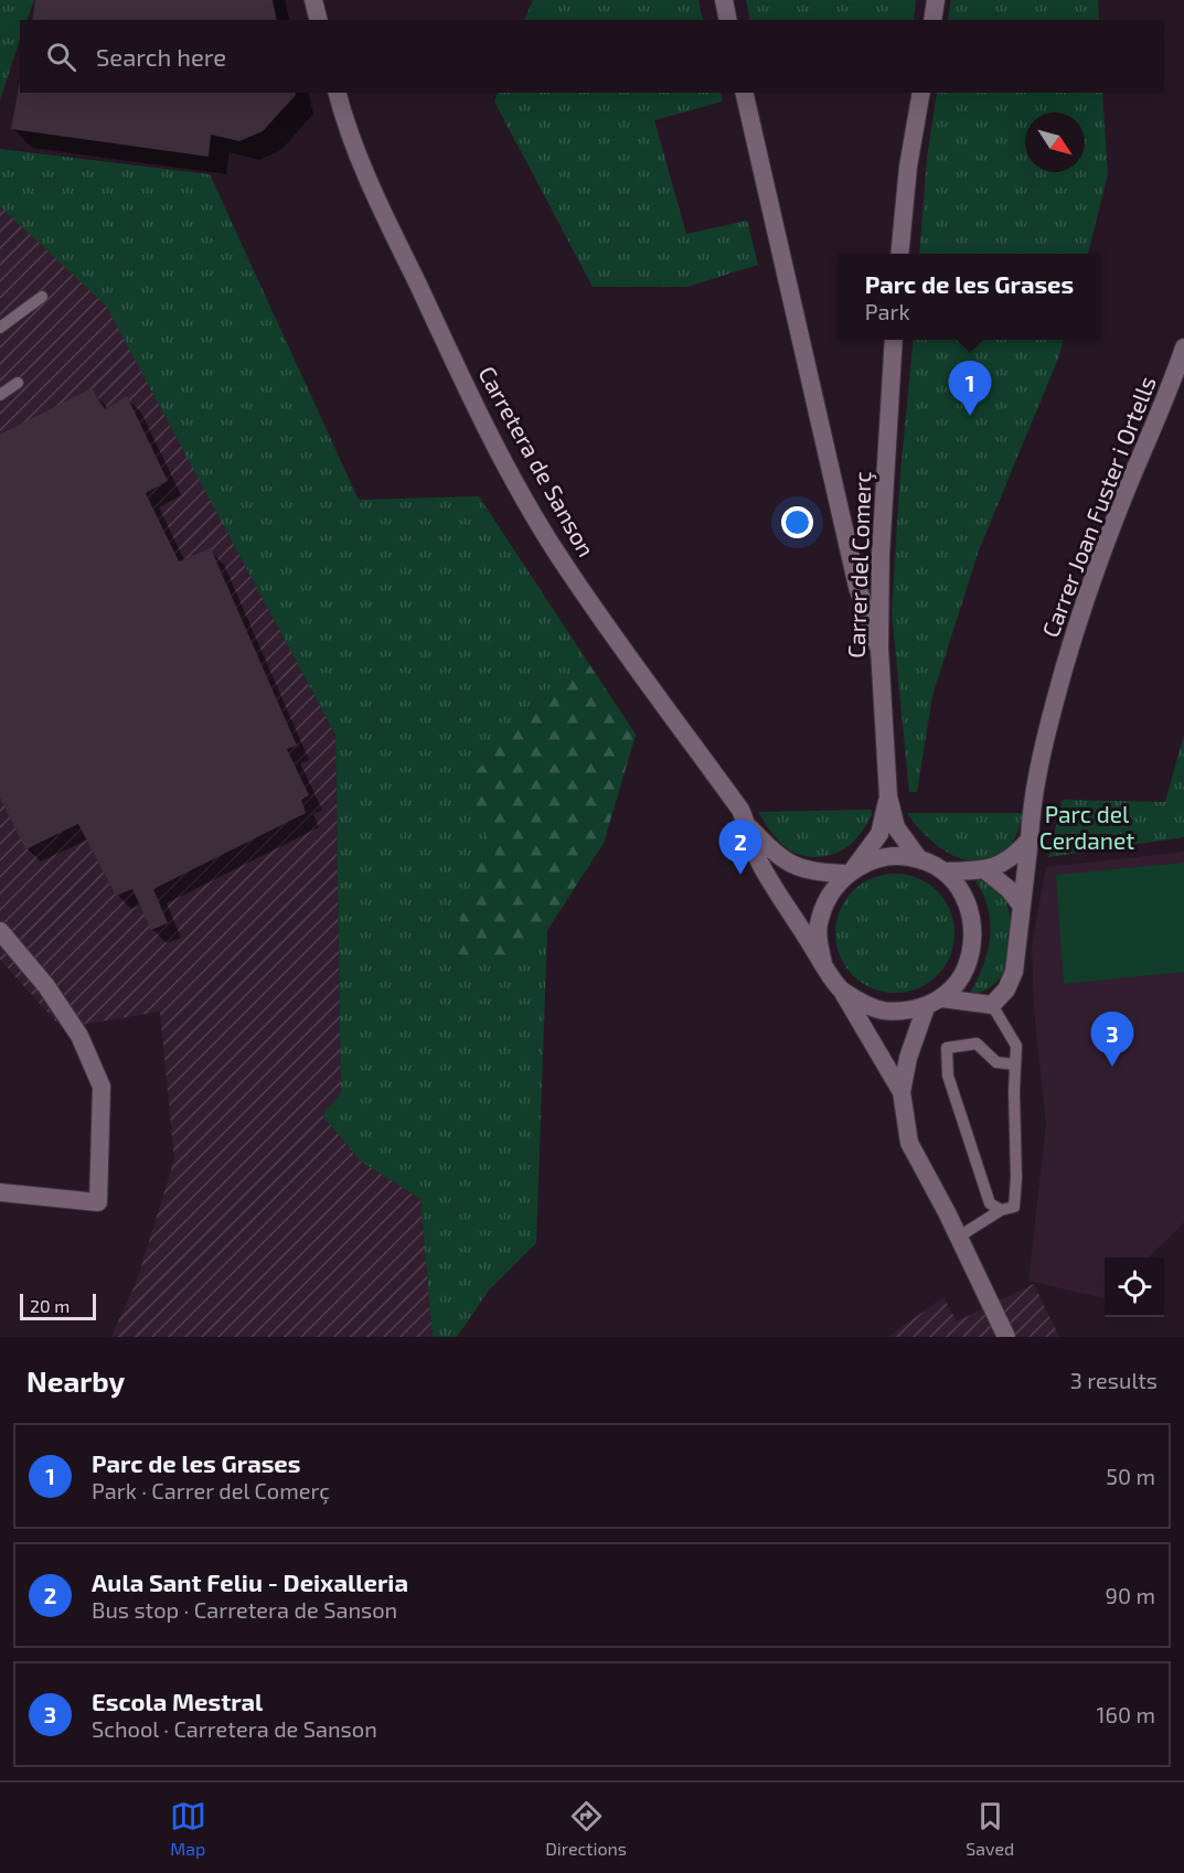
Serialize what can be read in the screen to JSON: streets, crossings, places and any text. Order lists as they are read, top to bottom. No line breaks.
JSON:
{"streets":{"street":["Carretera de Sanson","Carrer Joan Fuster i Ortells","Carrer del Comerç"]},"parks":["Parc del Cerdanet"],"scale_bar":"20 m","north":"bottom right","page":{"search":"Search here","popup":["Parc de les Grases","Park"],"pins":["1","2","3"],"scale":"20 m","heading":["Nearby","3 results"],"list":[{"mark":"1","name":"Parc de les Grases","note":"Park · Carrer del Comerç","value":"50 m"},{"mark":"2","name":"Aula Sant Feliu - Deixalleria","note":"Bus stop · Carretera de Sanson","value":"90 m"},{"mark":"3","name":"Escola Mestral","note":"School · Carretera de Sanson","value":"160 m"}],"nav":["Map","Directions","Saved"]}}
